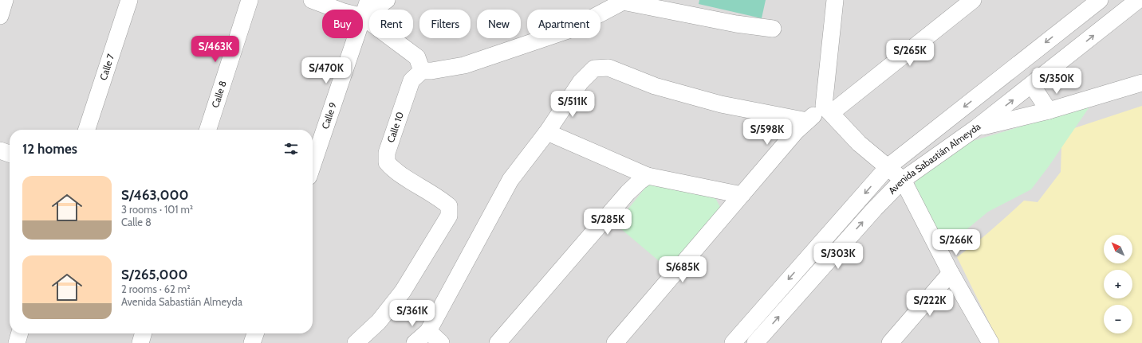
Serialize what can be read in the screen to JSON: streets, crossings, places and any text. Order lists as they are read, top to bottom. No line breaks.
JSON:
{"streets":{"street":["Calle 7","Calle 8","Calle 9","Calle 10","Avenida Sabastián Almeyda"]},"north":"top left","page":{"chip":["Buy","Rent","Filters","New","Apartment"],"price":["S/463K","S/265K","S/470K","S/350K","S/511K","S/598K","S/285K","S/266K","S/303K","S/685K","S/222K","S/361K"],"heading":"12 homes","list":[{"name":"S/463,000","note":"3 rooms · 101 m² · Calle 8"},{"name":"S/265,000","note":"2 rooms · 62 m² · Avenida Sabastián Almeyda"}],"map_buttons":["+","−"]}}
